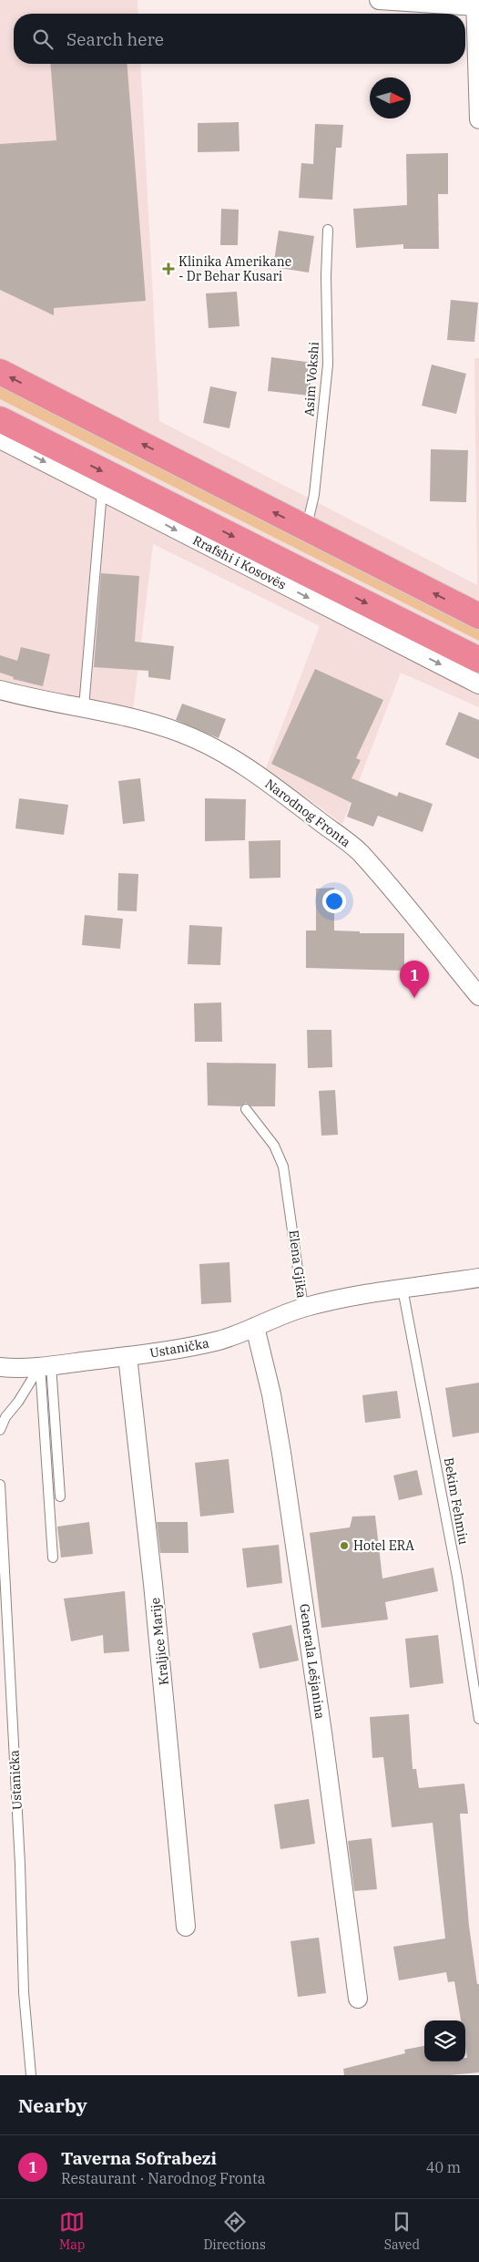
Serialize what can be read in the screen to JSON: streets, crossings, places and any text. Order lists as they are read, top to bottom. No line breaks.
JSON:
{"streets":{"highway":["Rrafshi i Kosovës"],"street":["Narodnog Fronta","Elena Gjika","Ustanička","Kraljice Marije","Generala Lešjanina"],"lane":["Asim Vokshi","Bekim Fehmiu"]},"crossings":[["Elena Gjika","Ustanička"],["Elena Gjika","Bekim Fehmiu"],["Ustanička","Kraljice Marije"],["Ustanička","Generala Lešjanina"]],"places":{"health":["Klinika Amerikane - Dr Behar Kusari"],"other":["Hotel ERA"]},"north":"right","page":{"search":"Search here","pins":"1","heading":"Nearby","list":[{"mark":"1","name":"Taverna Sofrabezi","note":"Restaurant · Narodnog Fronta","value":"40 m"}],"nav":["Map","Directions","Saved"]}}
